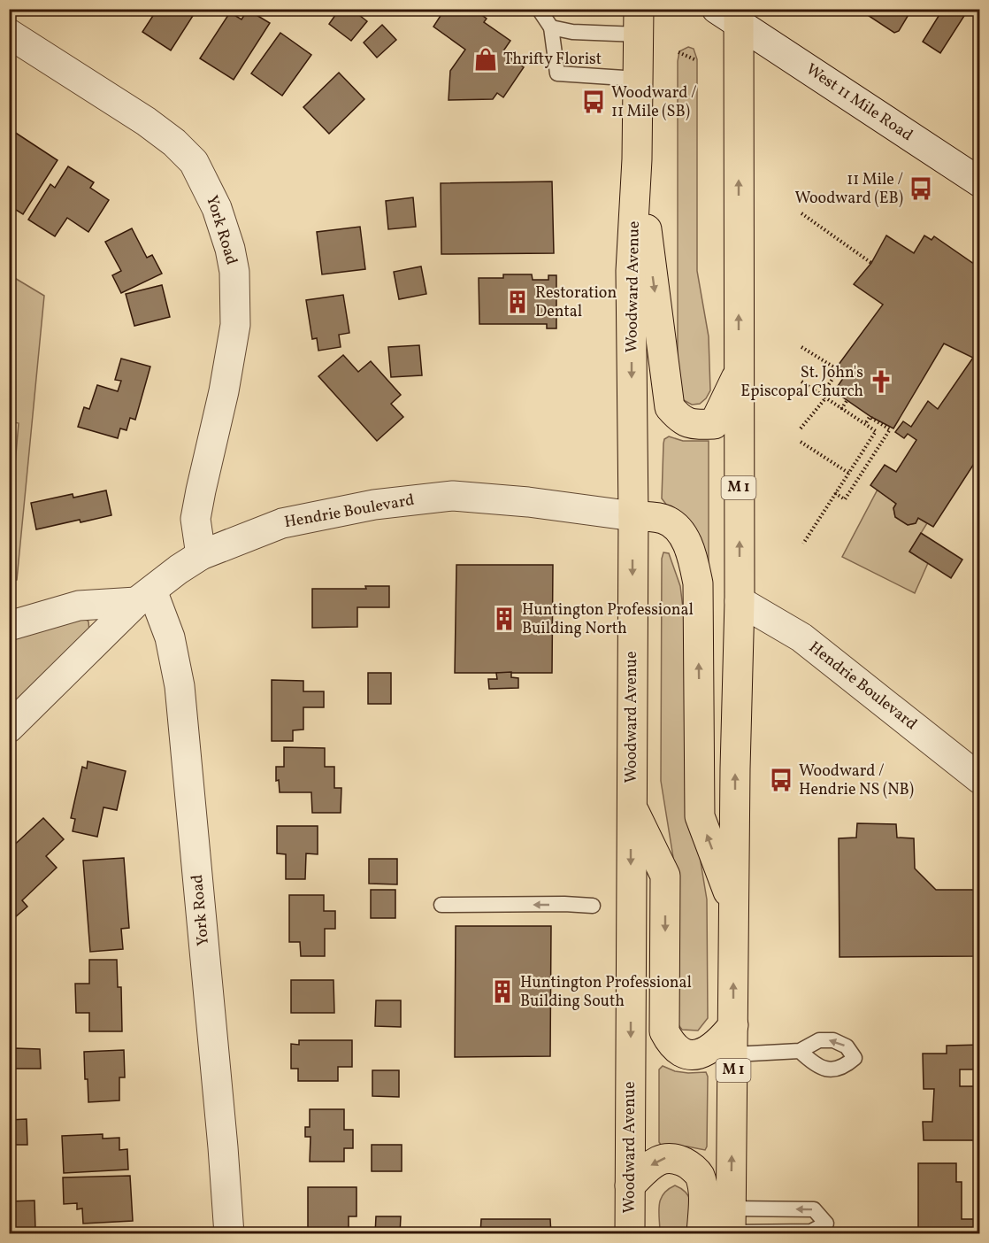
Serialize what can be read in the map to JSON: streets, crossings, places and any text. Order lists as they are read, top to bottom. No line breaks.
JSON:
{"streets":{"main road":["Woodward Avenue","M 1"],"street":["West 11 Mile Road","York Road","Hendrie Boulevard"]},"crossings":[["West 11 Mile Road","M 1"],["York Road","Hendrie Boulevard"],["Woodward Avenue","Hendrie Boulevard"],["M 1","Hendrie Boulevard"]],"places":{"shop":["Thrifty Florist"],"bus stop":["Woodward / 11 Mile (SB)","11 Mile / Woodward (EB)","Woodward / Hendrie NS (NB)"],"building":["Restoration Dental","Huntington Professional Building North","Huntington Professional Building South"],"church":["St. John's Episcopal Church"]}}
